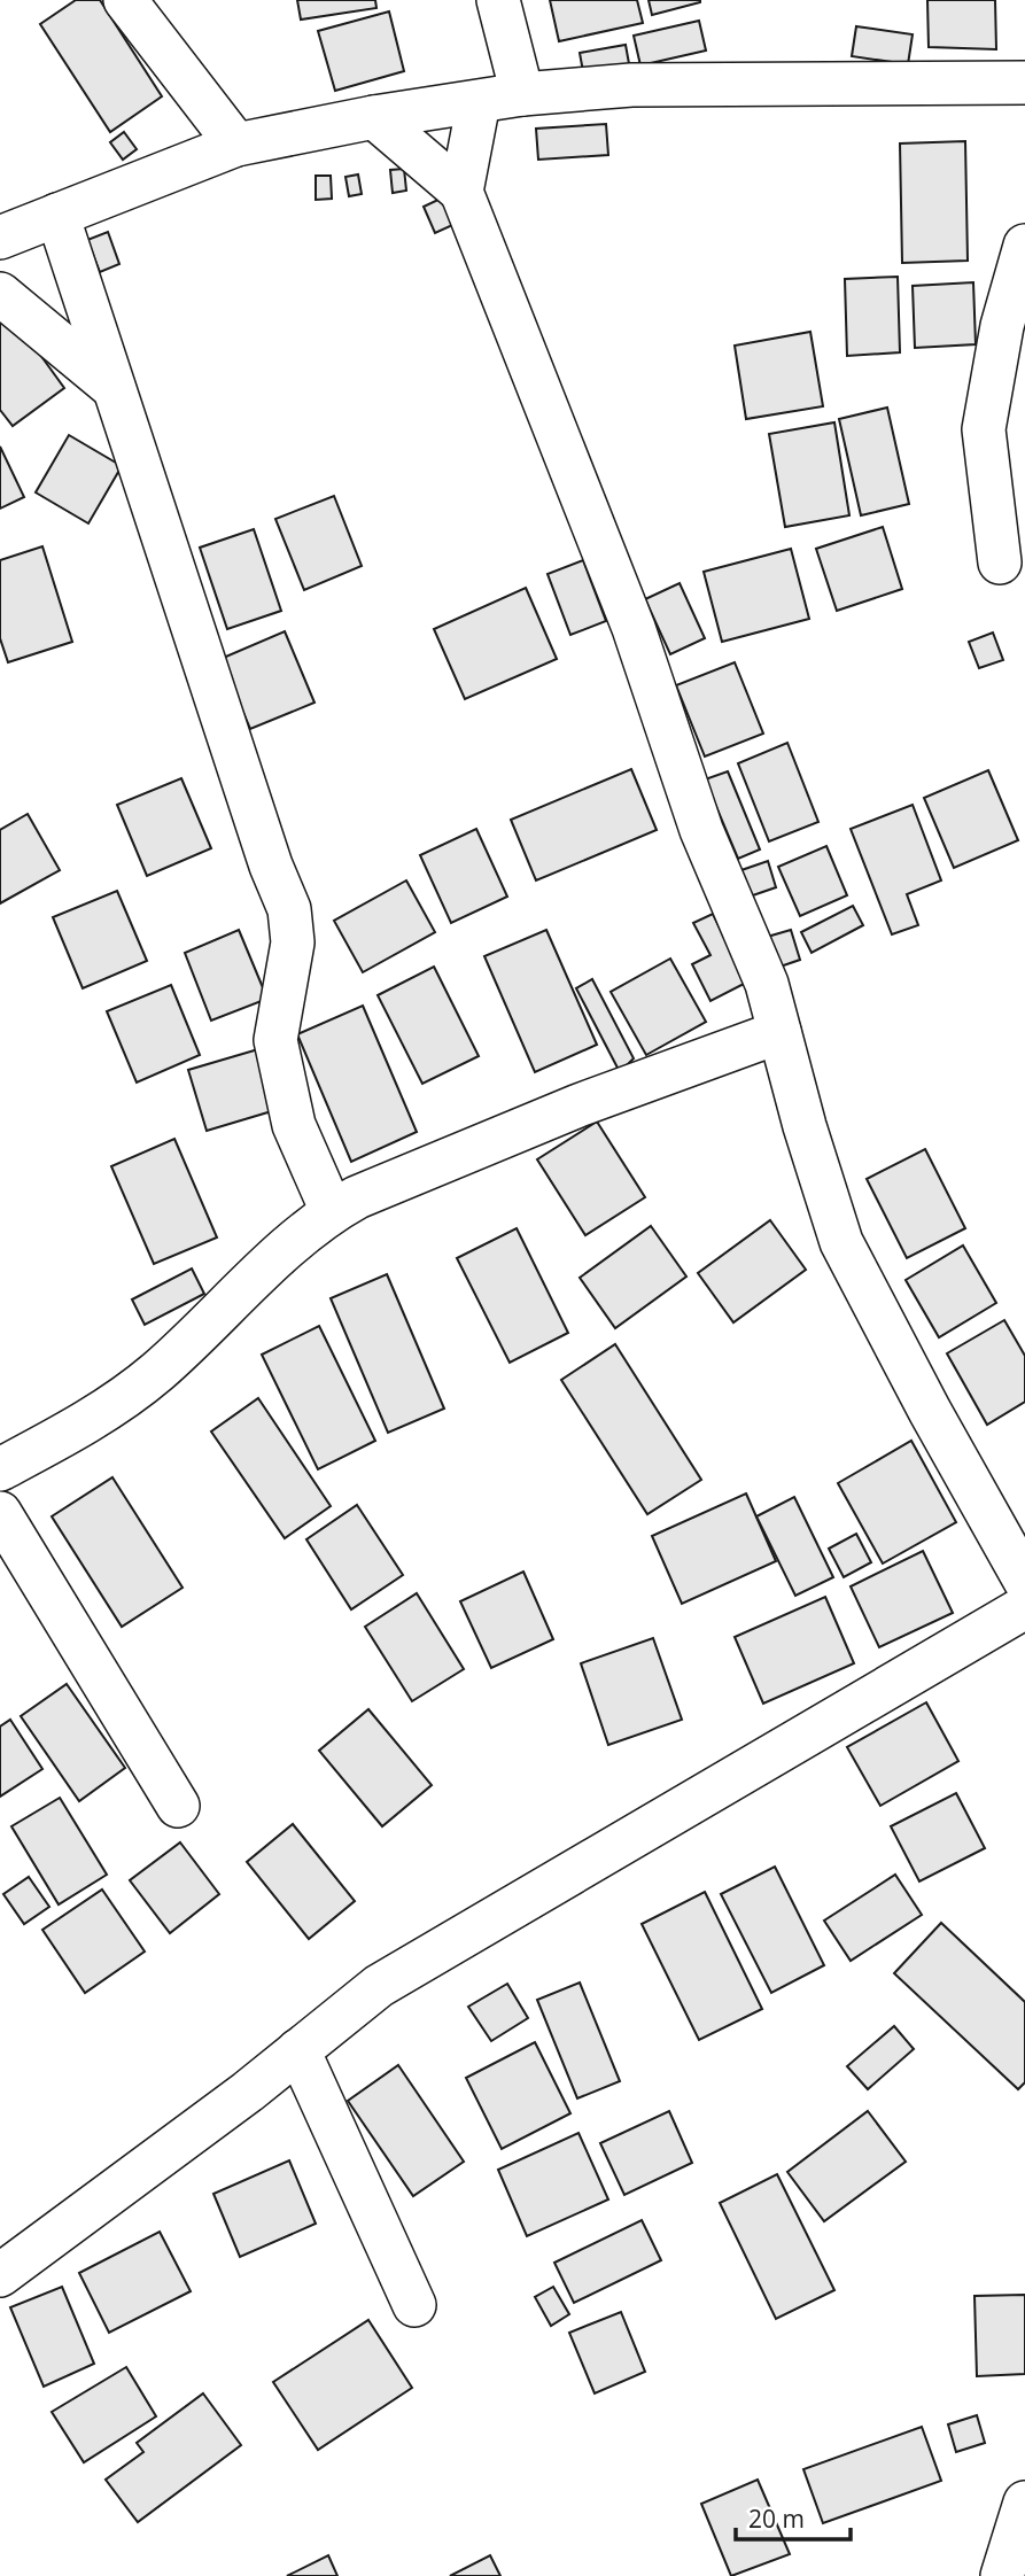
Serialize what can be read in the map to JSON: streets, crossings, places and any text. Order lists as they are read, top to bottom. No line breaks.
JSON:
{"scale_bar":"20 m"}
